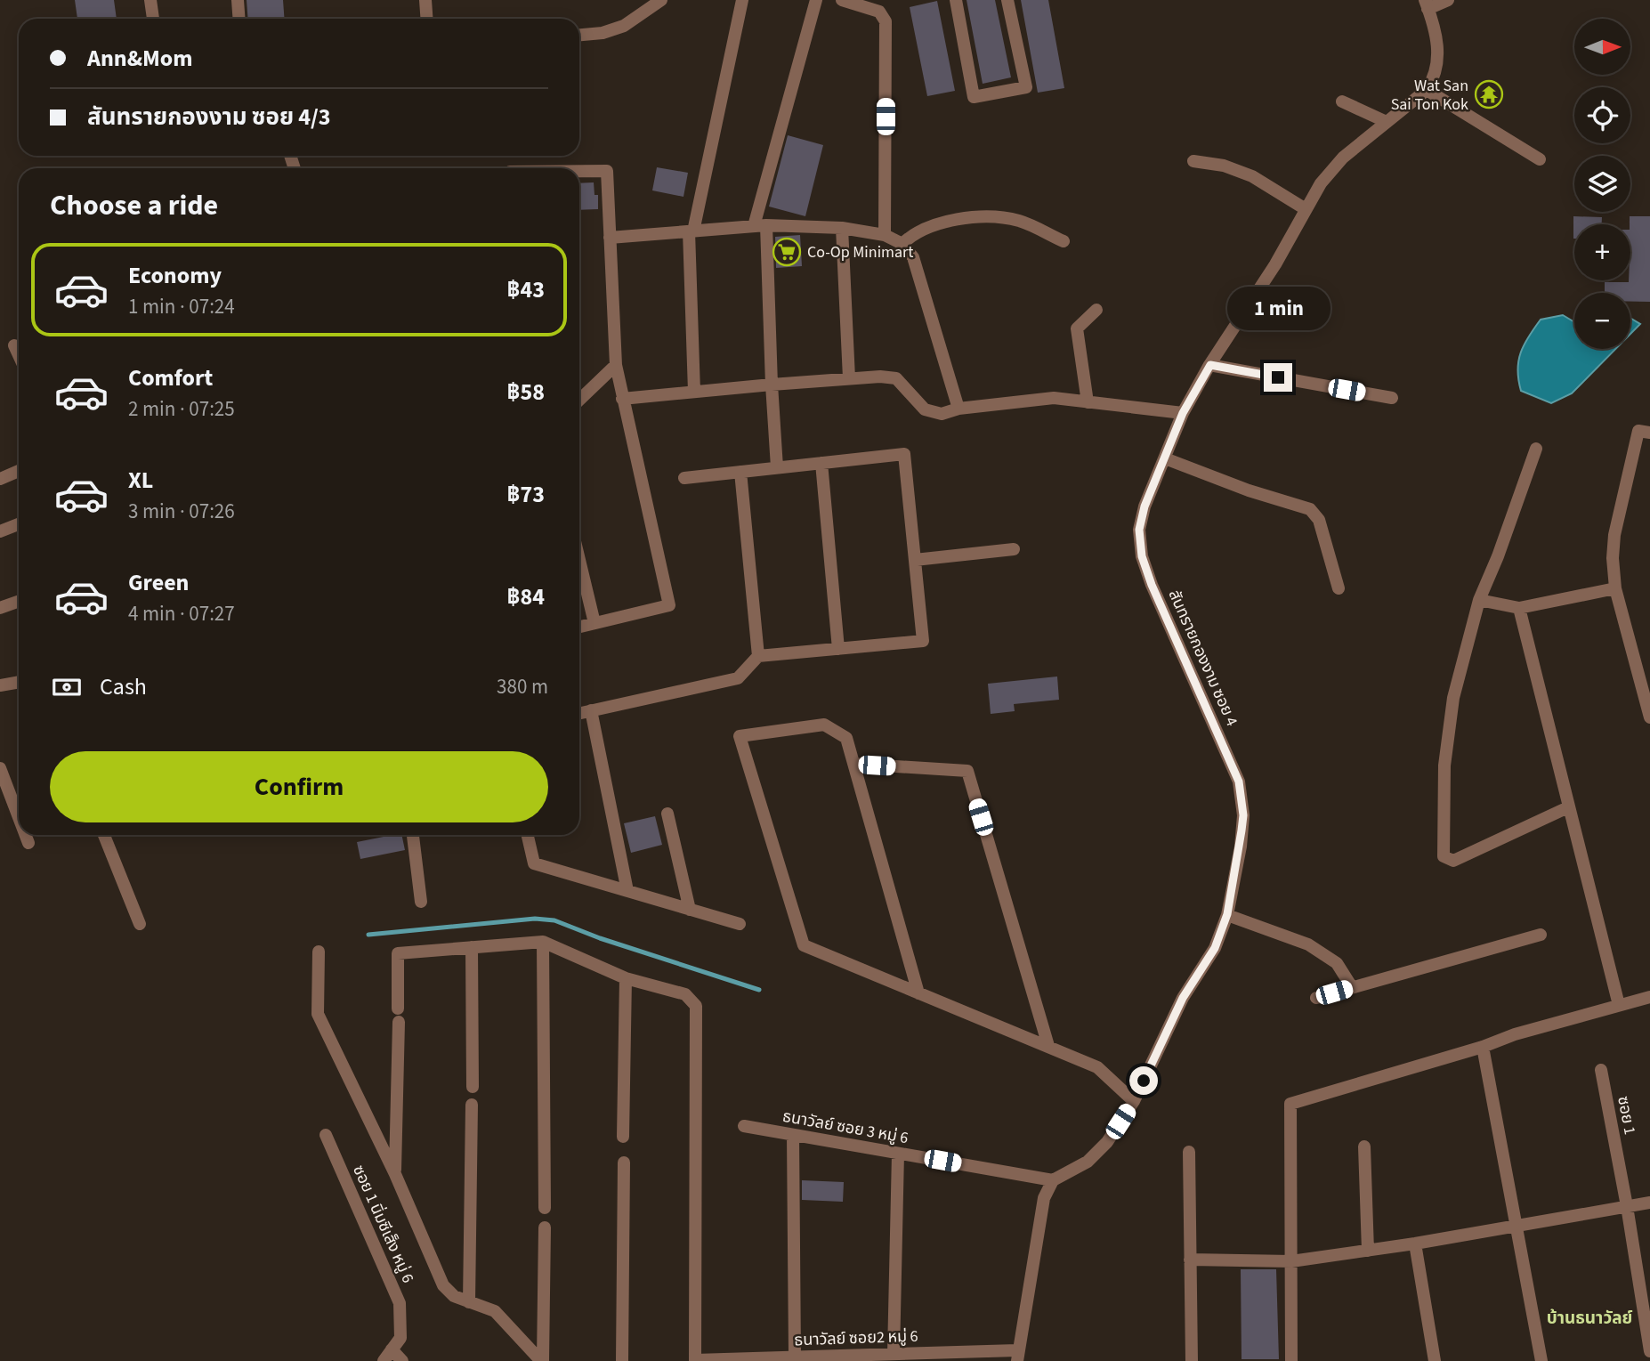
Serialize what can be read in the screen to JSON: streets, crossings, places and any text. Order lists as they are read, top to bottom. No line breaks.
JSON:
{"streets":{"street":["สันทรายกองงาม ซอย 4","ซอย 1","ธนาวัลย์ ซอย 3 หมู่ 6","ซอย 1 นิ่มซีเส็ง หมู่ 6","ธนาวัลย์ ซอย2 หมู่ 6"]},"crossings":[["สันทรายกองงาม ซอย 4","ธนาวัลย์ ซอย 3 หมู่ 6"]],"districts":["บ้านธนาวัลย์"],"places":{"temple":["Wat San Sai Ton Kok"],"supermarket":["Co-Op Minimart"]},"north":"right","page":{"map_buttons":["+","−"],"banner":["Ann&Mom","สันทรายกองงาม ซอย 4/3"],"heading":"Choose a ride","list":[{"name":"Economy","note":"1 min · 07:24","value":"฿43"},{"name":"Comfort","note":"2 min · 07:25","value":"฿58"},{"name":"XL","note":"3 min · 07:26","value":"฿73"},{"name":"Green","note":"4 min · 07:27","value":"฿84"}],"bubble":"1 min","pay":["Cash","380 m"],"buttons":"Confirm"}}
